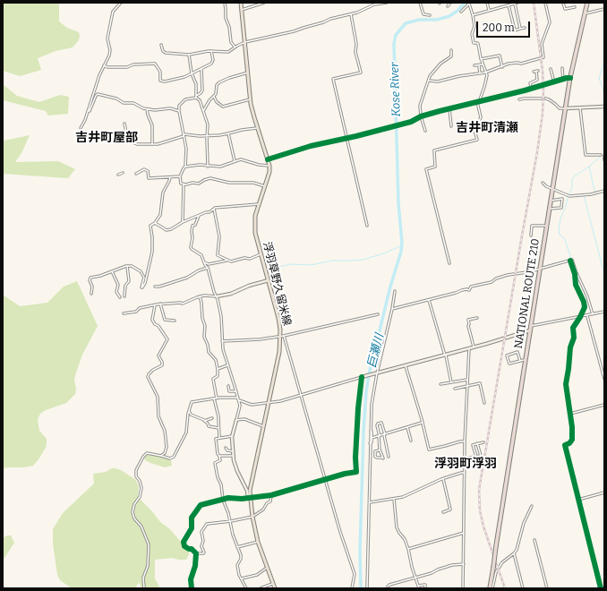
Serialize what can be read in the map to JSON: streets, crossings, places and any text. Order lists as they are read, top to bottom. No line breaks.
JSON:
{"streets":{"highway":["NATIONAL ROUTE 210"],"main road":["浮羽草野久留米線"]},"districts":["吉井町清瀬","吉井町屋部","浮羽町浮羽"],"water":["Kose River","巨瀬川"],"scale_bar":"200 m"}
